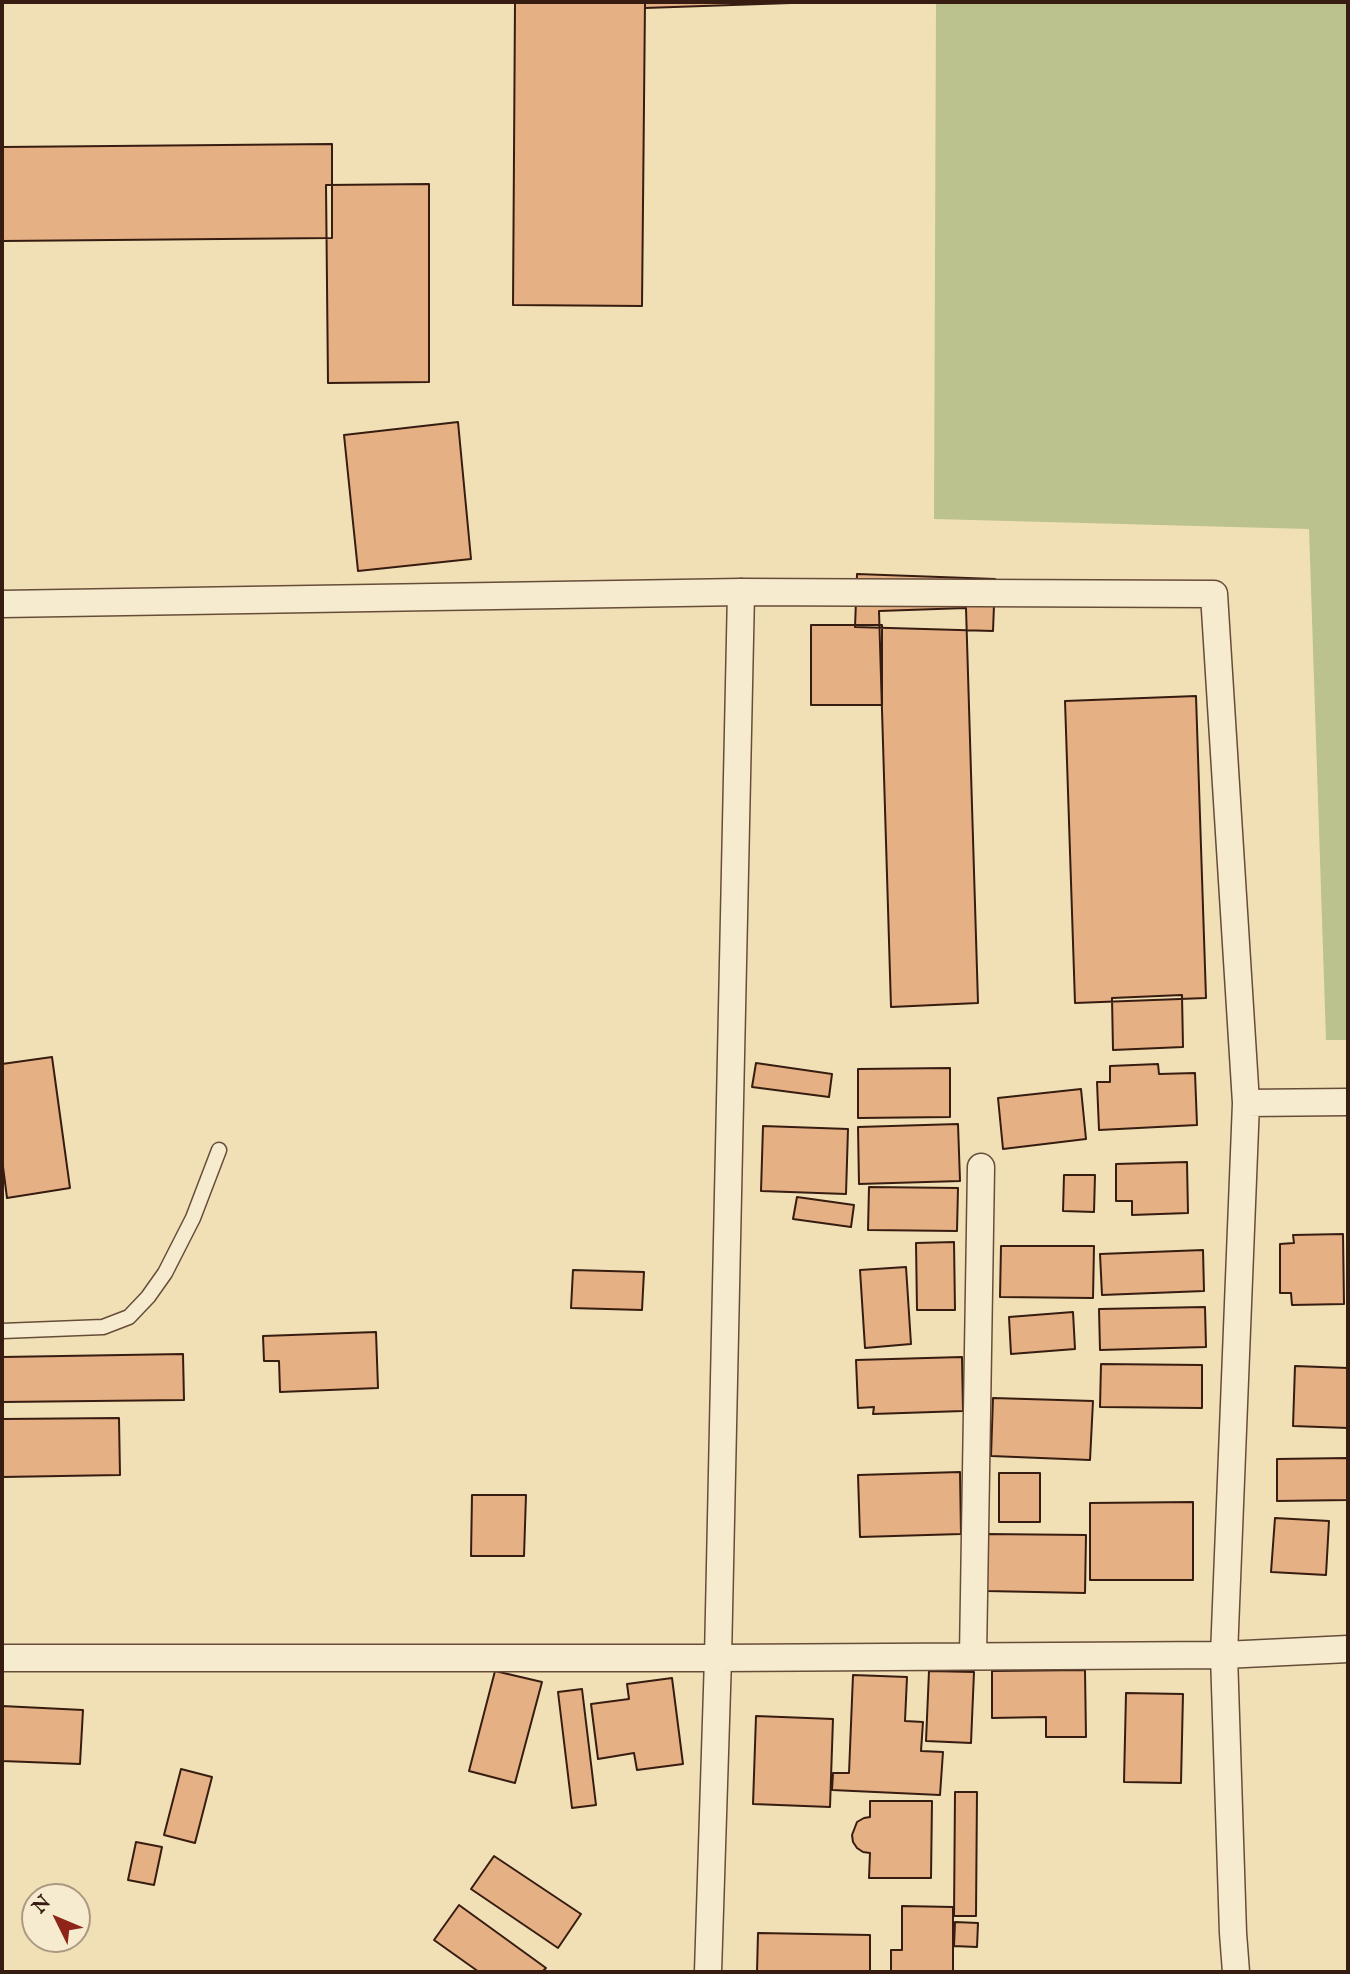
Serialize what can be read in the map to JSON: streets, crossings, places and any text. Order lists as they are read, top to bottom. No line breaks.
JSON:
{"north":"top left"}
